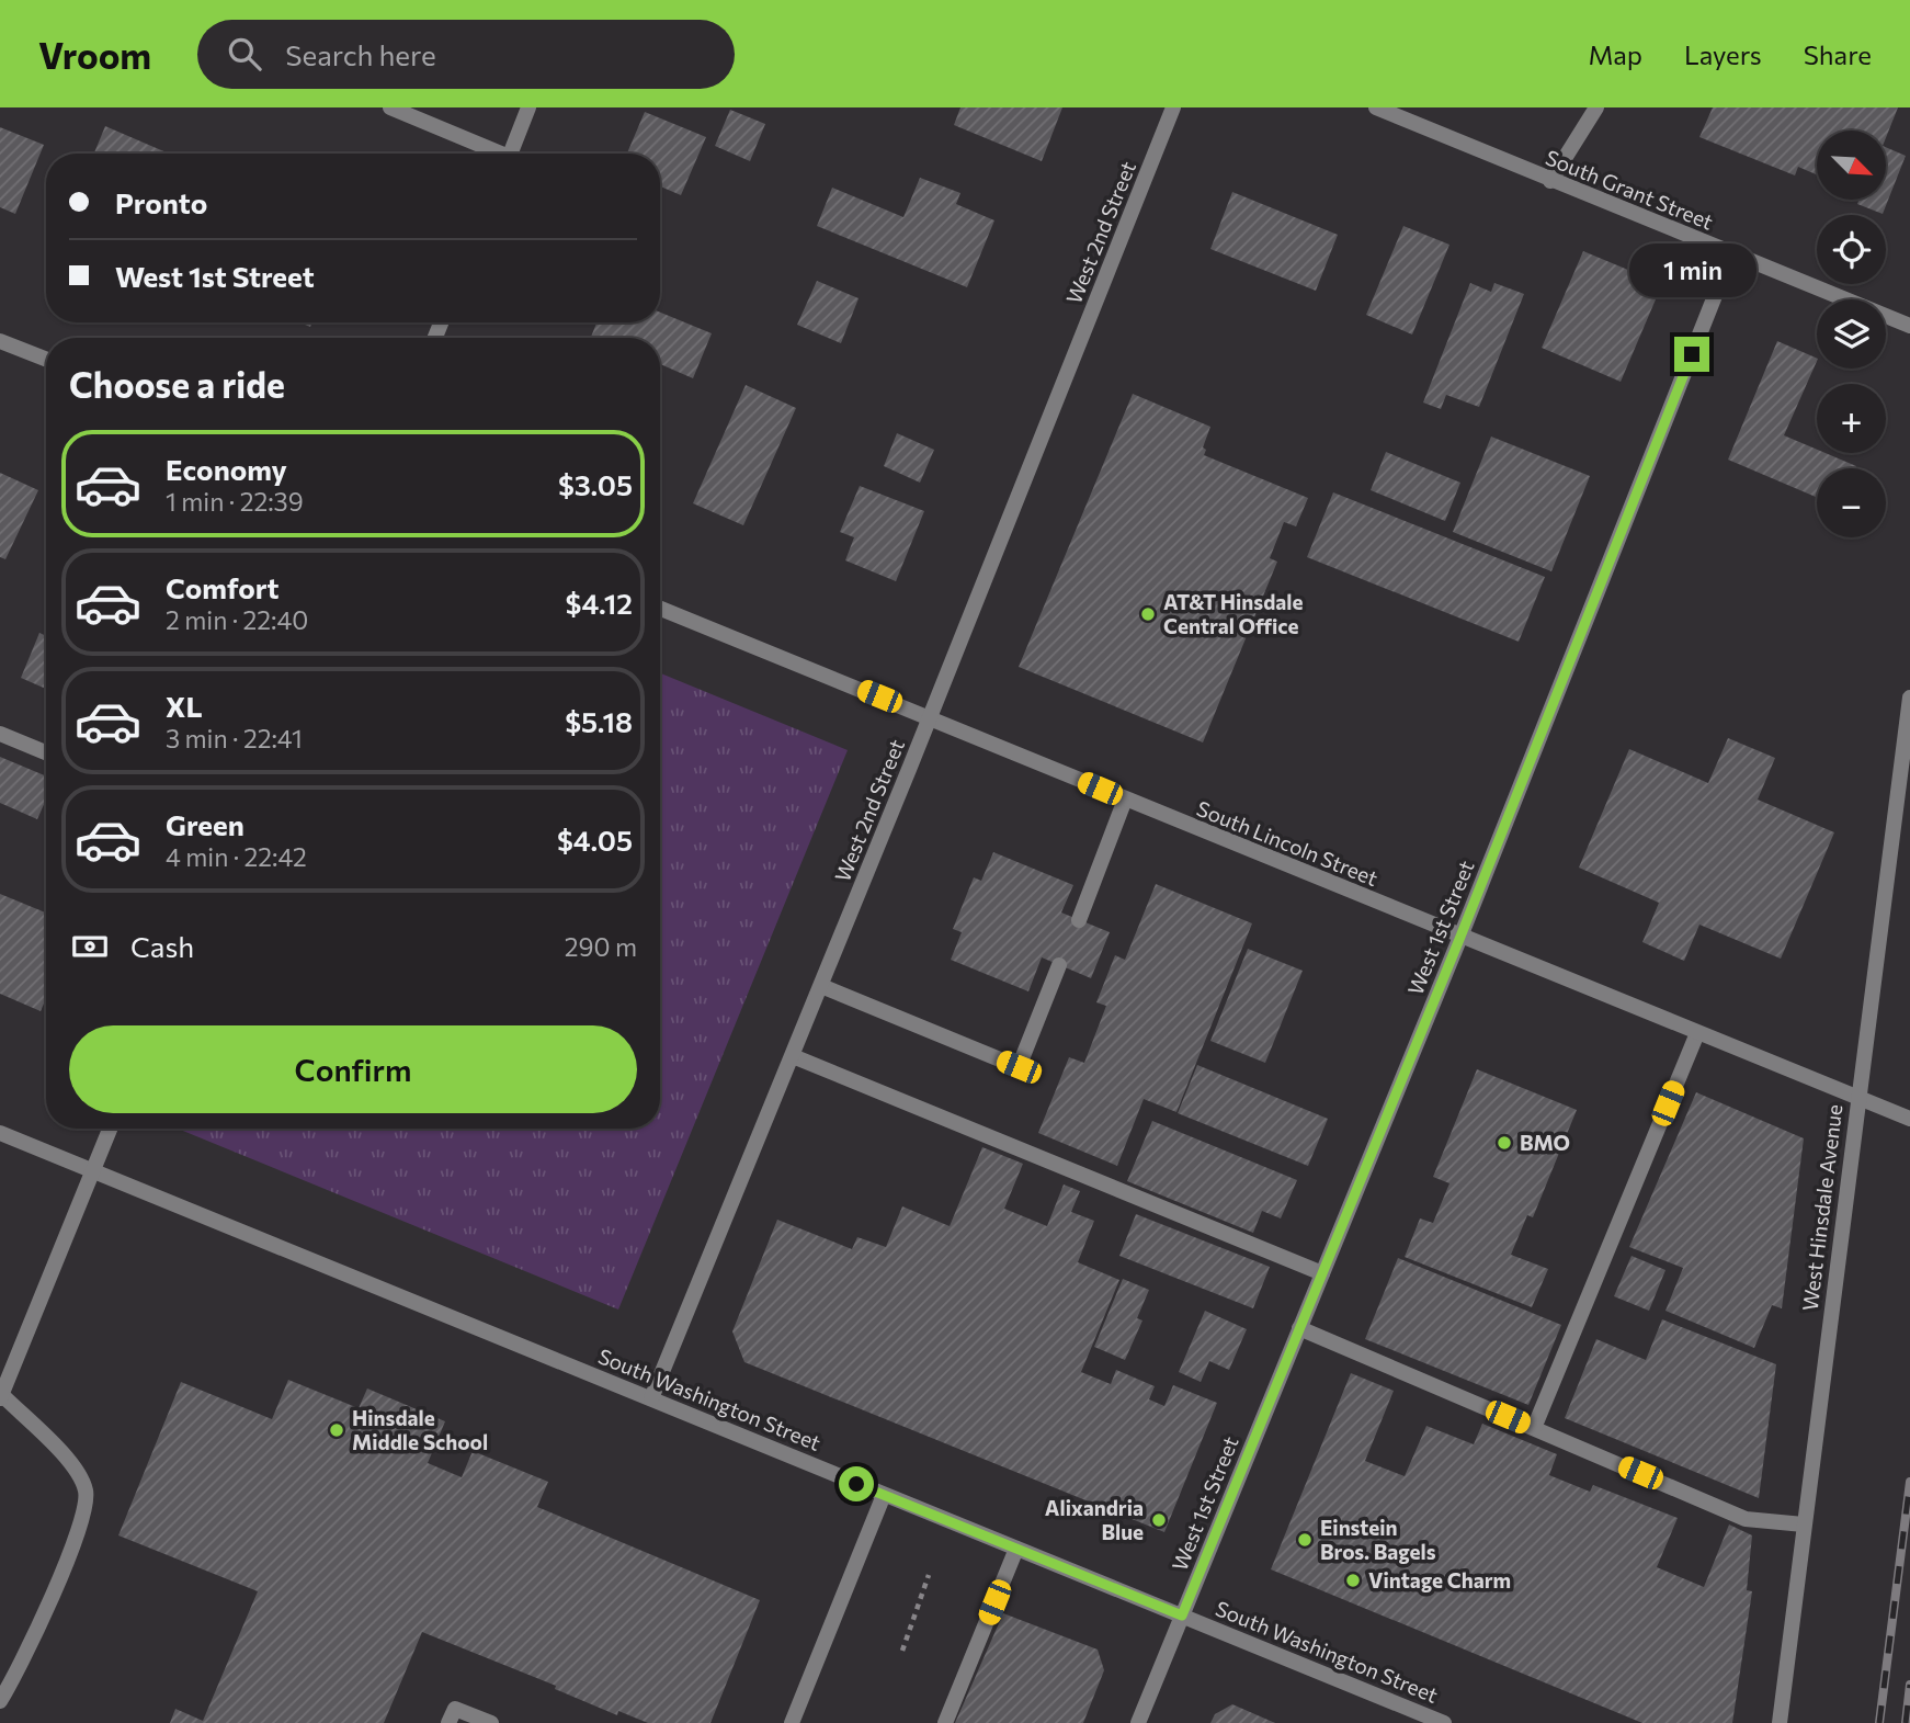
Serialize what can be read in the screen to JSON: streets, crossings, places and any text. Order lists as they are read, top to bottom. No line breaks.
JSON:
{"streets":{"street":["South Grant Street","West 2nd Street","South Lincoln Street","West 1st Street","West Hinsdale Avenue","South Washington Street"]},"crossings":[["South Grant Street","West 1st Street"],["West 2nd Street","South Lincoln Street"],["West 2nd Street","South Washington Street"],["South Lincoln Street","West 1st Street"],["South Lincoln Street","West Hinsdale Avenue"],["West 1st Street","South Washington Street"]],"places":["AT&T Hinsdale Central Office","BMO","Hinsdale Middle School","Alixandria Blue","Einstein Bros. Bagels","Vintage Charm"],"north":"bottom right","page":{"header":"Vroom","search":"Search here","nav":["Map","Layers","Share"],"map_buttons":["+","−"],"banner":["Pronto","West 1st Street"],"bubble":"1 min","heading":"Choose a ride","list":[{"name":"Economy","note":"1 min · 22:39","value":"$3.05"},{"name":"Comfort","note":"2 min · 22:40","value":"$4.12"},{"name":"XL","note":"3 min · 22:41","value":"$5.18"},{"name":"Green","note":"4 min · 22:42","value":"$4.05"}],"pay":["Cash","290 m"],"buttons":"Confirm"}}
